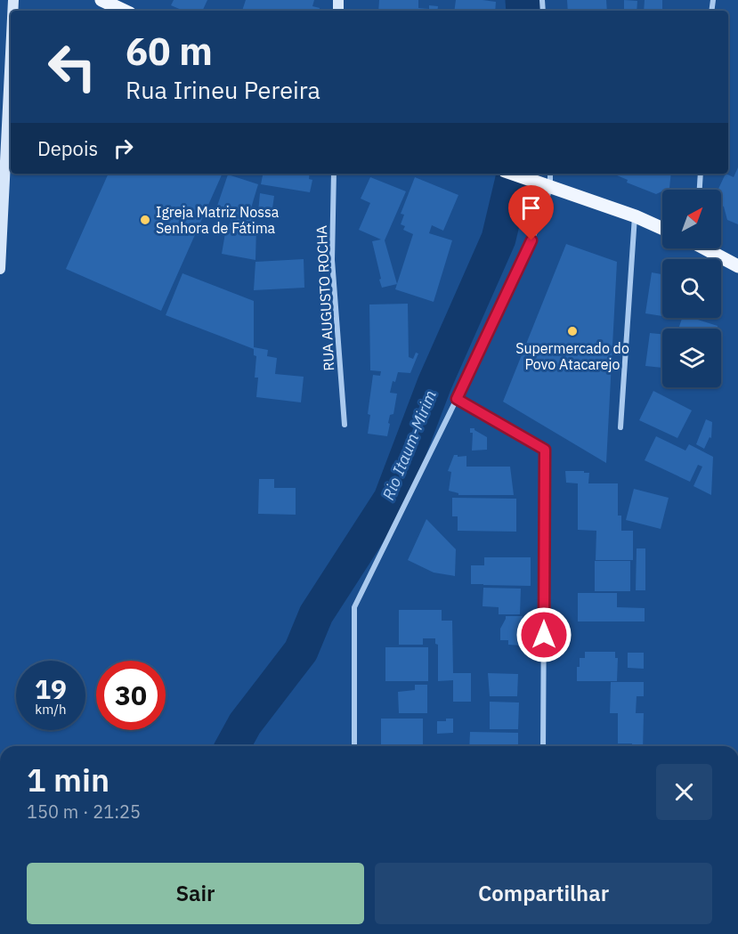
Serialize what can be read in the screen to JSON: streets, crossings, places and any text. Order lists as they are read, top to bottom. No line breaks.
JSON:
{"streets":{"street":["RUA AUGUSTO ROCHA"]},"water":["Rio Itaum-Mirim"],"places":["Igreja Matriz Nossa Senhora de Fátima","Supermercado do Povo Atacarejo"],"north":"top right","page":{"turn":["60 m","Rua Irineu Pereira"],"then":"Depois","speed":"19 km/h","limit":"30","heading":["1 min","150 m · 21:25"],"buttons":["Sair","Compartilhar"]}}
